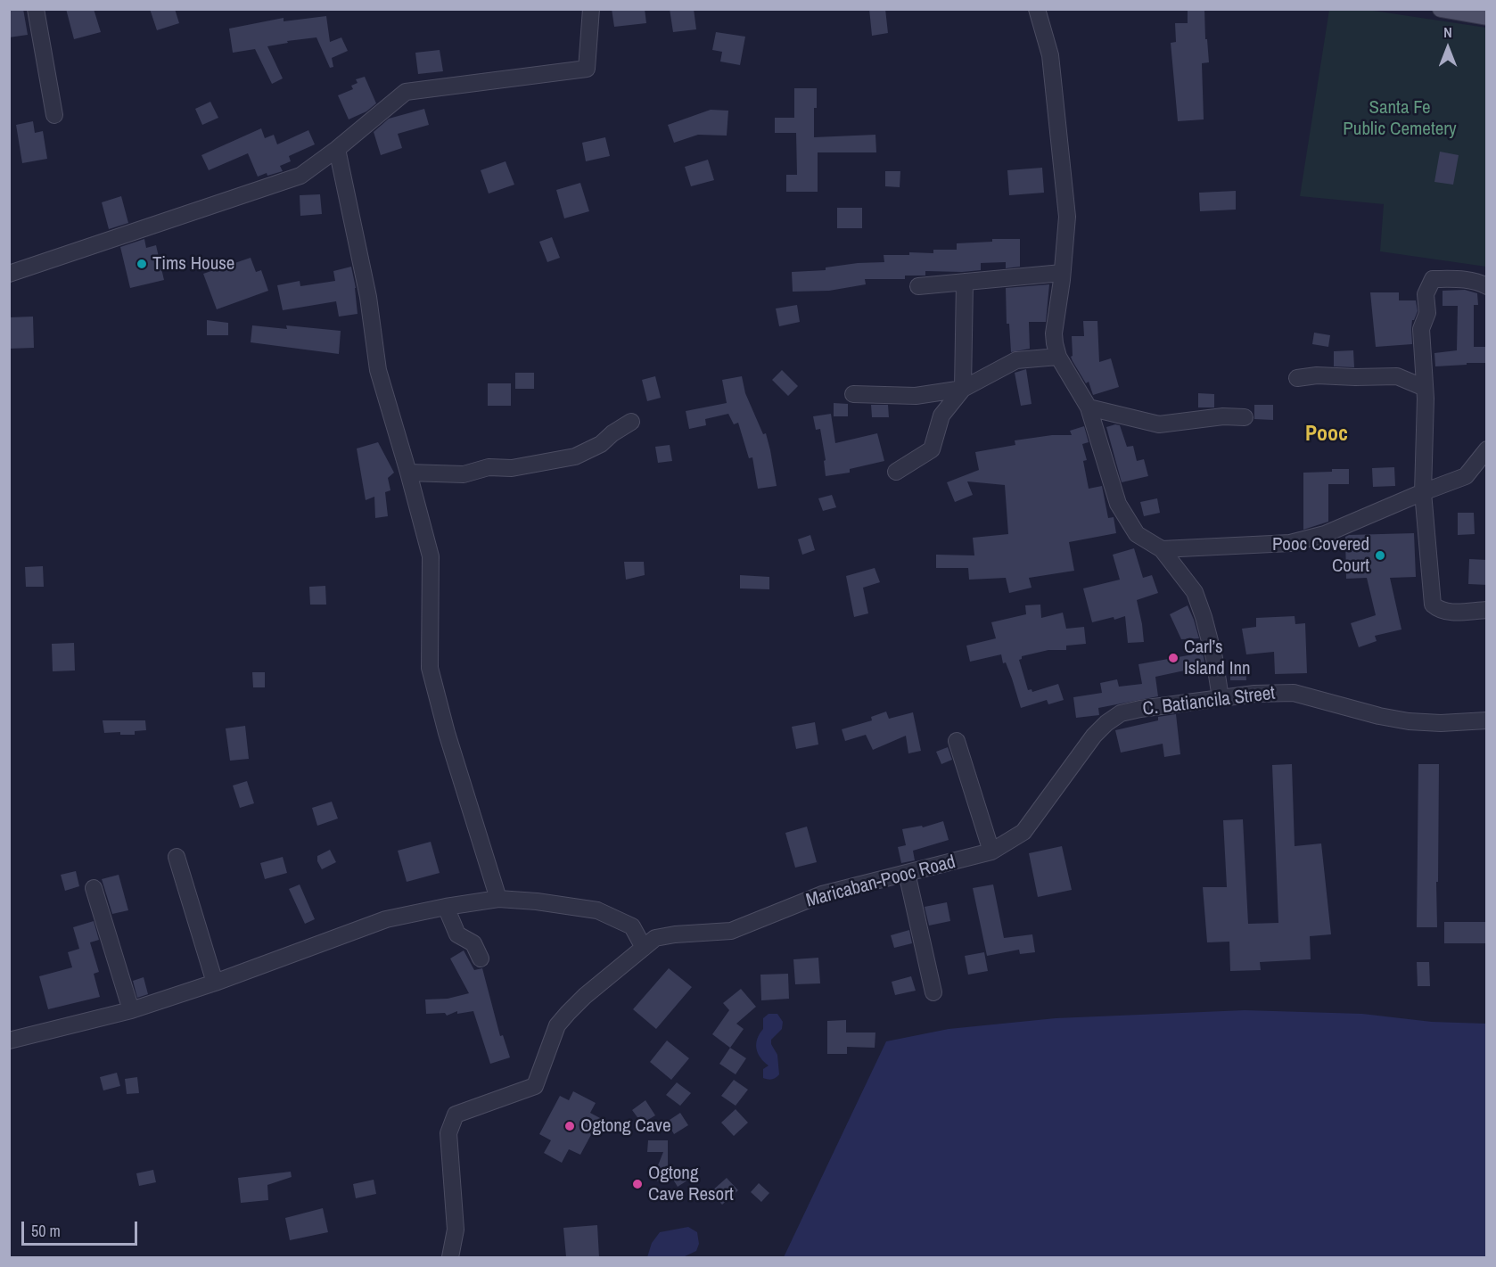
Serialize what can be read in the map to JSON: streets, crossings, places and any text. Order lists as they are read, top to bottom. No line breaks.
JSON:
{"streets":{"street":["C. Batiancila Street","Maricaban-Pooc Road"]},"crossings":[["C. Batiancila Street","Maricaban-Pooc Road"]],"districts":["Pooc"],"parks":["Santa Fe Public Cemetery"],"places":["Tims House","Pooc Covered Court","Carl’s Island Inn","Ogtong Cave","Ogtong Cave Resort"],"scale_bar":"50 m","north":"top"}
